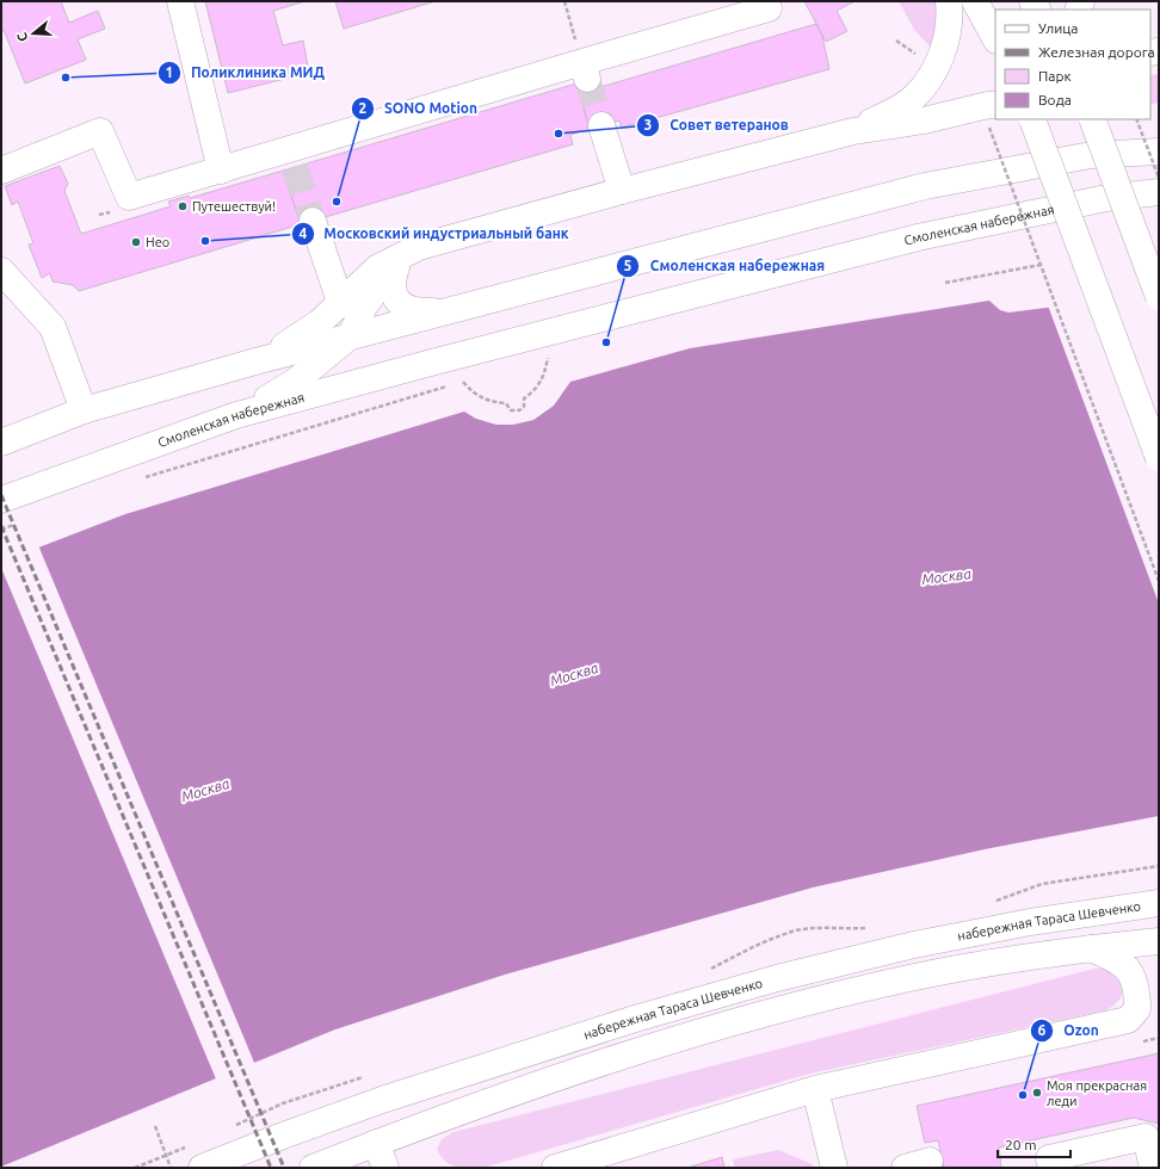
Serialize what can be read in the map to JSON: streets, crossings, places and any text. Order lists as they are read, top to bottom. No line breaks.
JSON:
{"streets":{"main road":["Смоленская набережная","набережная Тараса Шевченко"]},"water":["Москва"],"places":["Поликлиника МИД","Совет ветеранов","SONO Motion","Путешествуй!","Московский индустриальный банк","Нео","Смоленская набережная","Моя прекрасная леди","Ozon"],"legend":["Улица","Железная дорога","Парк","Вода"],"scale_bar":"20 m","north":"left"}
